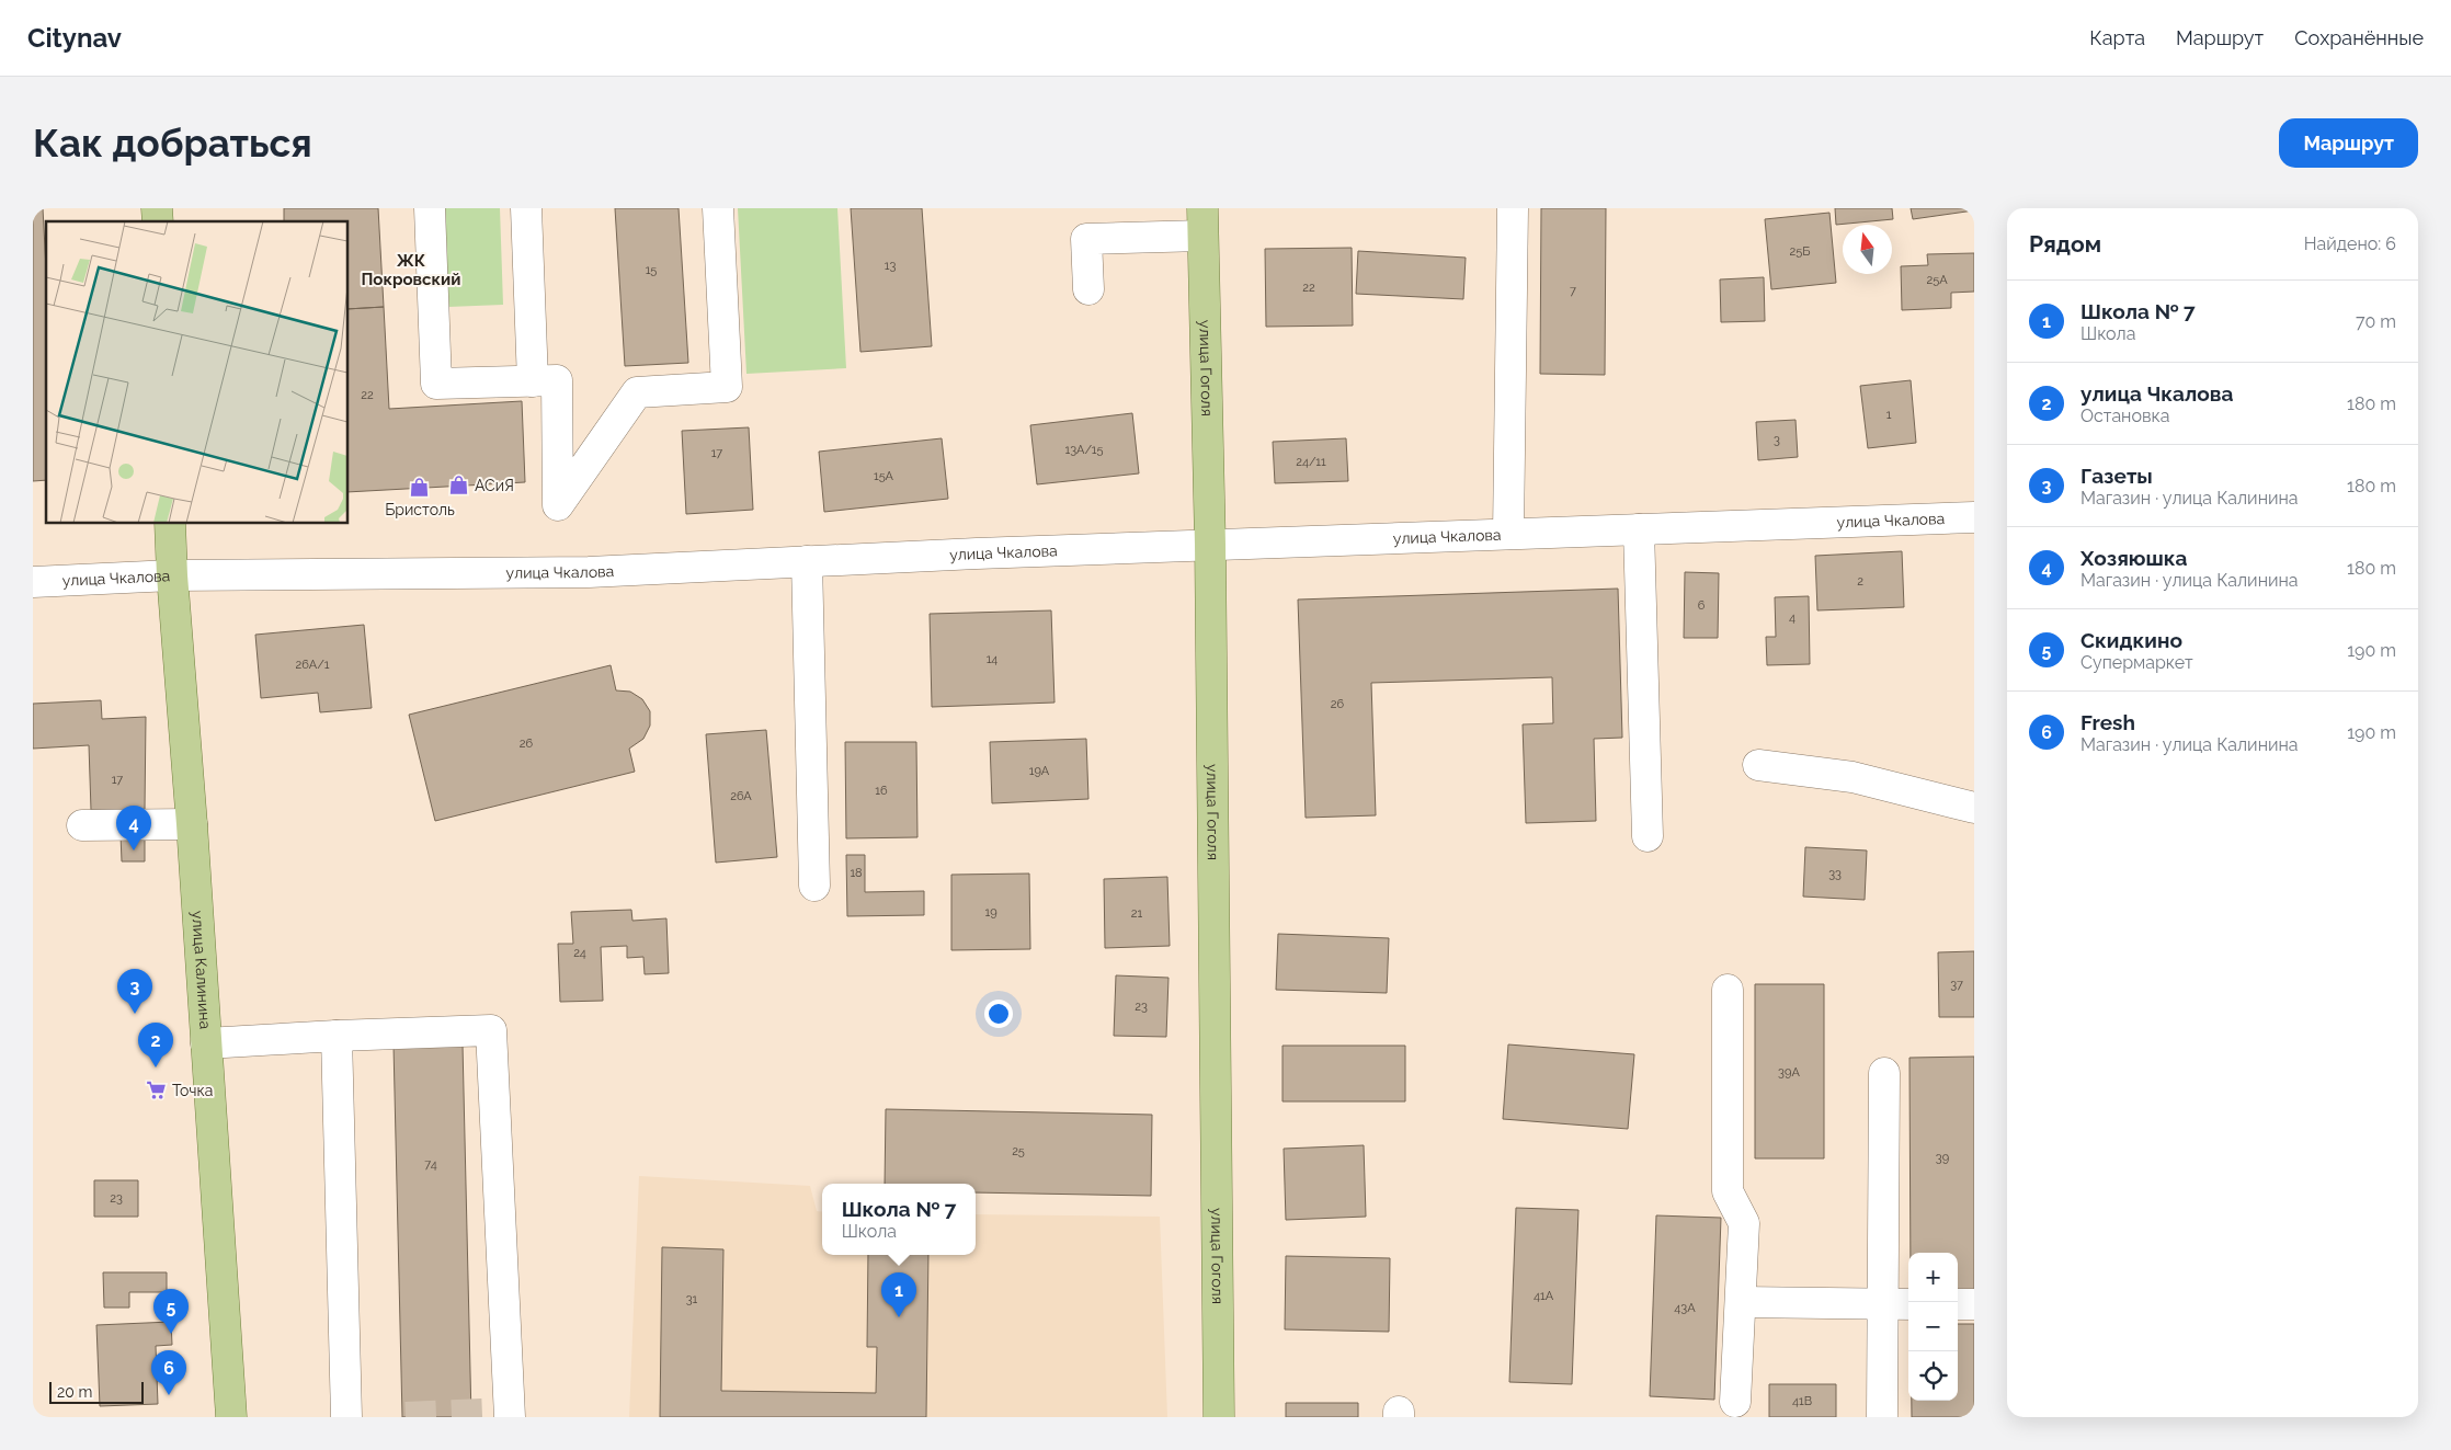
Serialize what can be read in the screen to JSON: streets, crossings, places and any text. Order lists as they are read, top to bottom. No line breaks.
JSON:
{"streets":{"main road":["улица Гоголя","улица Калинина"],"street":["улица Чкалова"]},"crossings":[["улица Гоголя","улица Чкалова"],["улица Чкалова","улица Калинина"]],"districts":["ЖК Покровский"],"places":{"shop":["АСиЯ","Бристоль"],"supermarket":["Точка"]},"house_numbers":["25Б","13","15","25А","22","7","22","1","3","13А/15","17","24/11","15А","2","6","4","14","26А/1","26","26","19А","17","16","26А","18","33","19","21","24","37","23","39А","25","39","74","23","41А","31","43А","41В"],"scale_bar":"20 m","north":"top","page":{"header":"Citynav","nav":["Карта","Маршрут","Сохранённые"],"buttons":"Маршрут","title":"Как добраться","heading":["Рядом","Найдено: 6"],"list":[{"mark":"1","name":"Школа № 7","note":"Школа","value":"70 m"},{"mark":"2","name":"улица Чкалова","note":"Остановка","value":"180 m"},{"mark":"3","name":"Газеты","note":"Магазин · улица Калинина","value":"180 m"},{"mark":"4","name":"Хозяюшка","note":"Магазин · улица Калинина","value":"180 m"},{"mark":"5","name":"Скидкино","note":"Супермаркет","value":"190 m"},{"mark":"6","name":"Fresh","note":"Магазин · улица Калинина","value":"190 m"}],"pins":["4","3","2","1","5","6"],"popup":["Школа № 7","Школа"],"map_buttons":["+","−"],"scale":"20 m"}}
